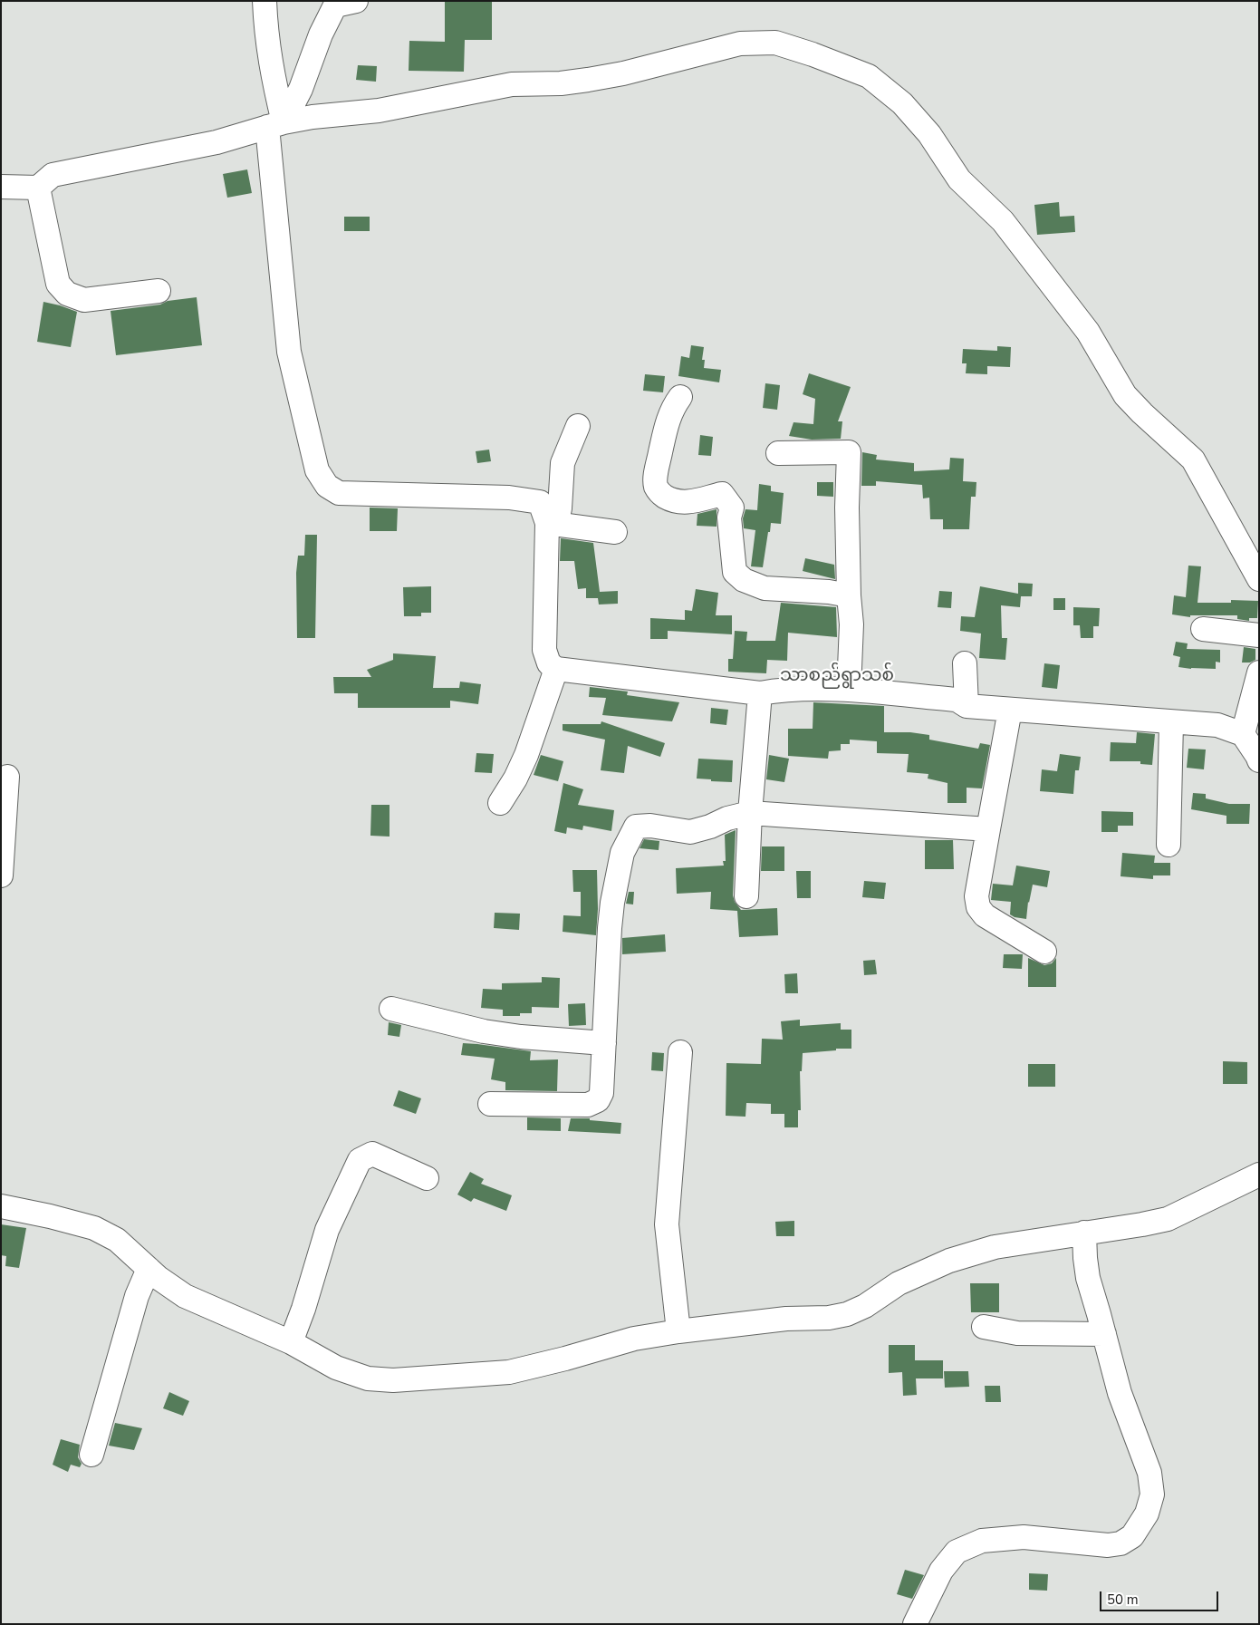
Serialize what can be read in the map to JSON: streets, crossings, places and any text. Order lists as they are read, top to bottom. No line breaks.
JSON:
{"districts":["သာစည်ရွာသစ်"],"scale_bar":"50 m"}
